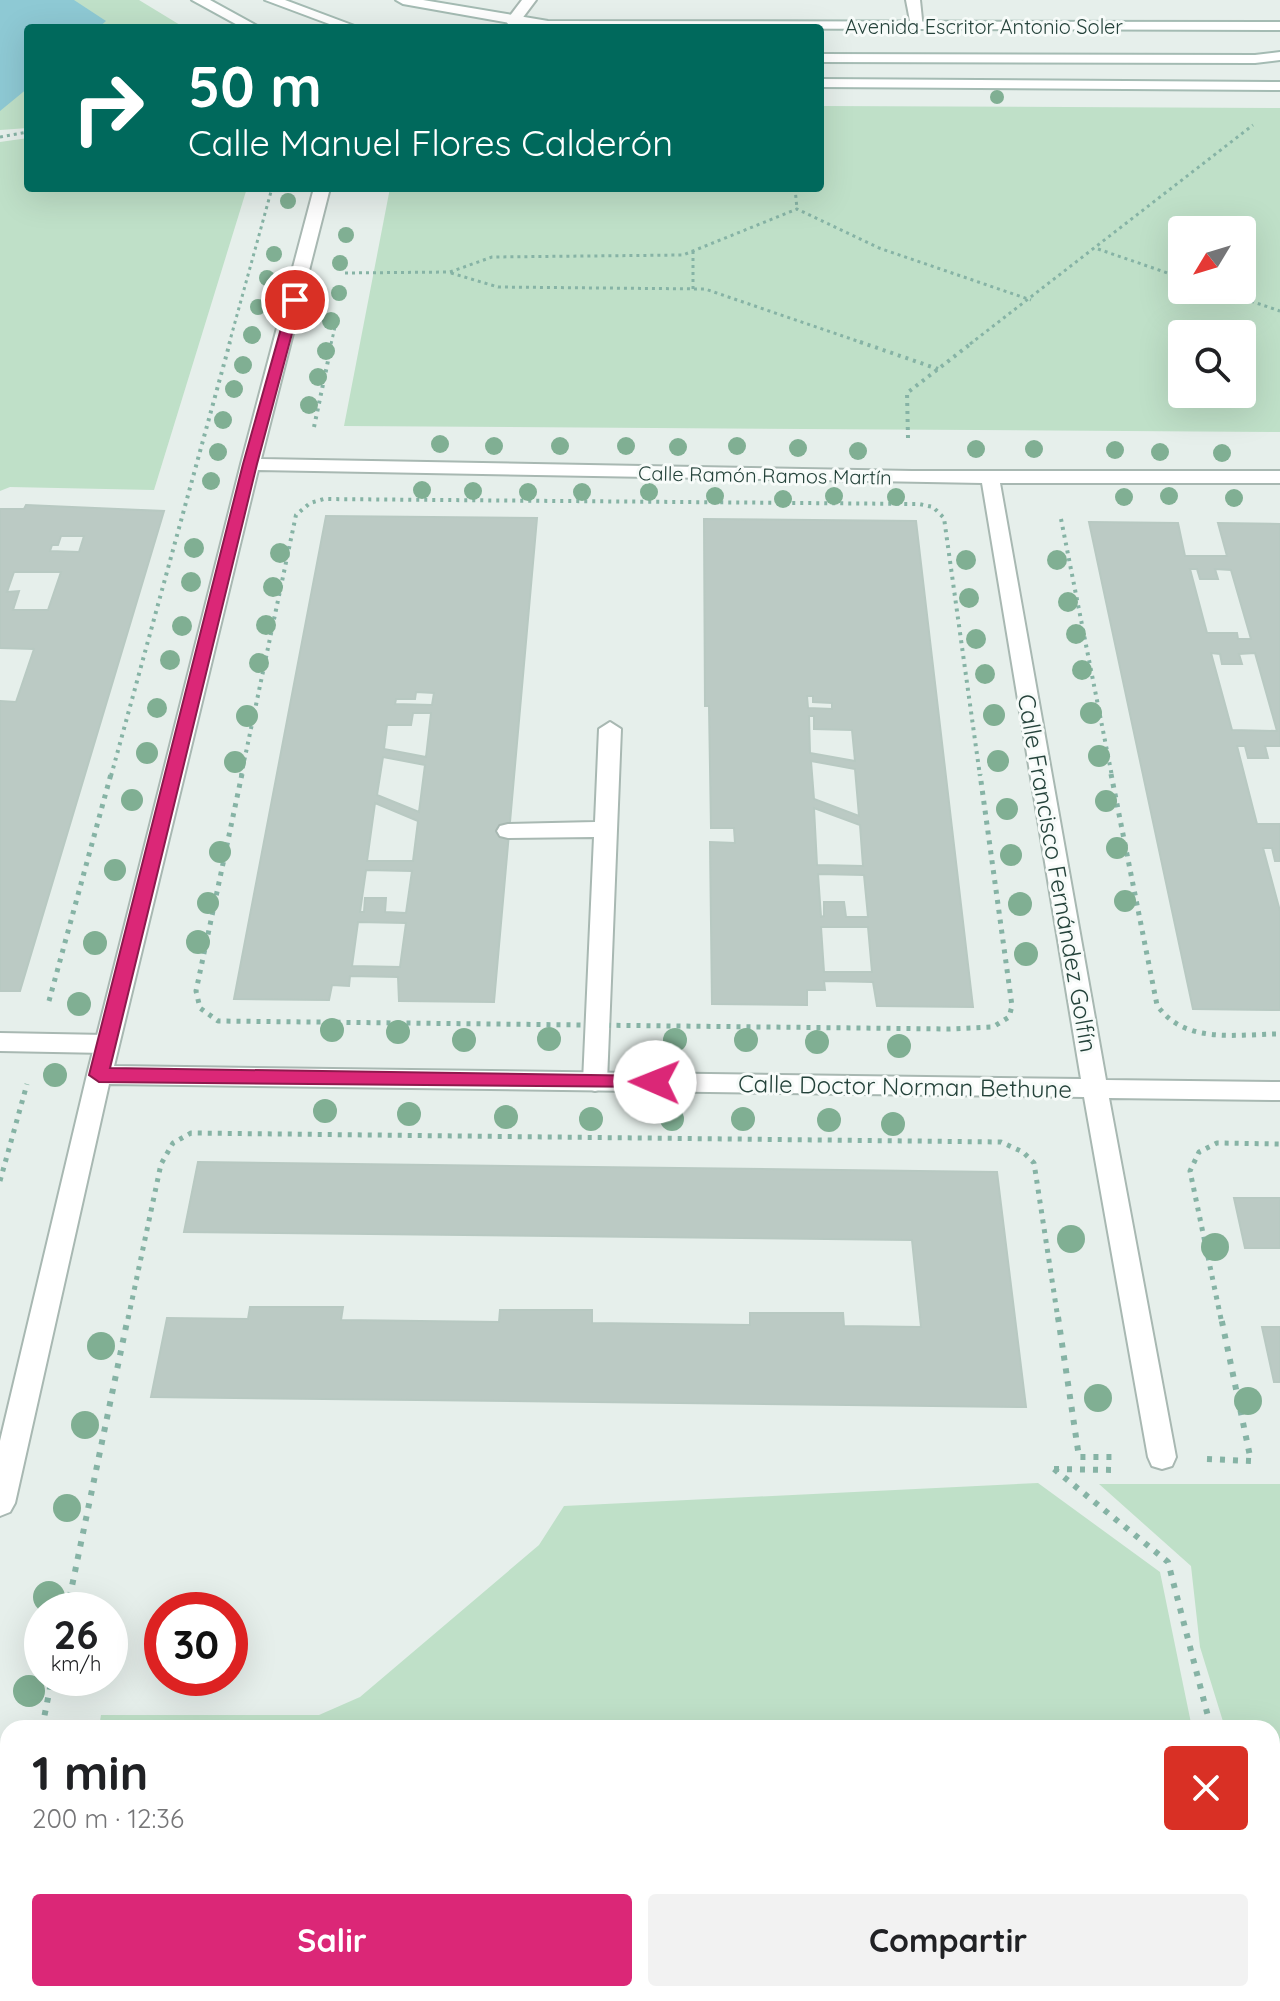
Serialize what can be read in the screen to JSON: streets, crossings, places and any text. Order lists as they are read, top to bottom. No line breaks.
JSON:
{"streets":{"street":["Avenida Escritor Antonio Soler","Calle Ramón Ramos Martín","Calle Francisco Fernández Golfín","Calle Doctor Norman Bethune"]},"crossings":[["Calle Ramón Ramos Martín","Calle Francisco Fernández Golfín"],["Calle Francisco Fernández Golfín","Calle Doctor Norman Bethune"]],"north":"bottom left","page":{"turn":["50 m","Calle Manuel Flores Calderón"],"speed":"26 km/h","limit":"30","heading":["1 min","200 m · 12:36"],"buttons":["Salir","Compartir"]}}
